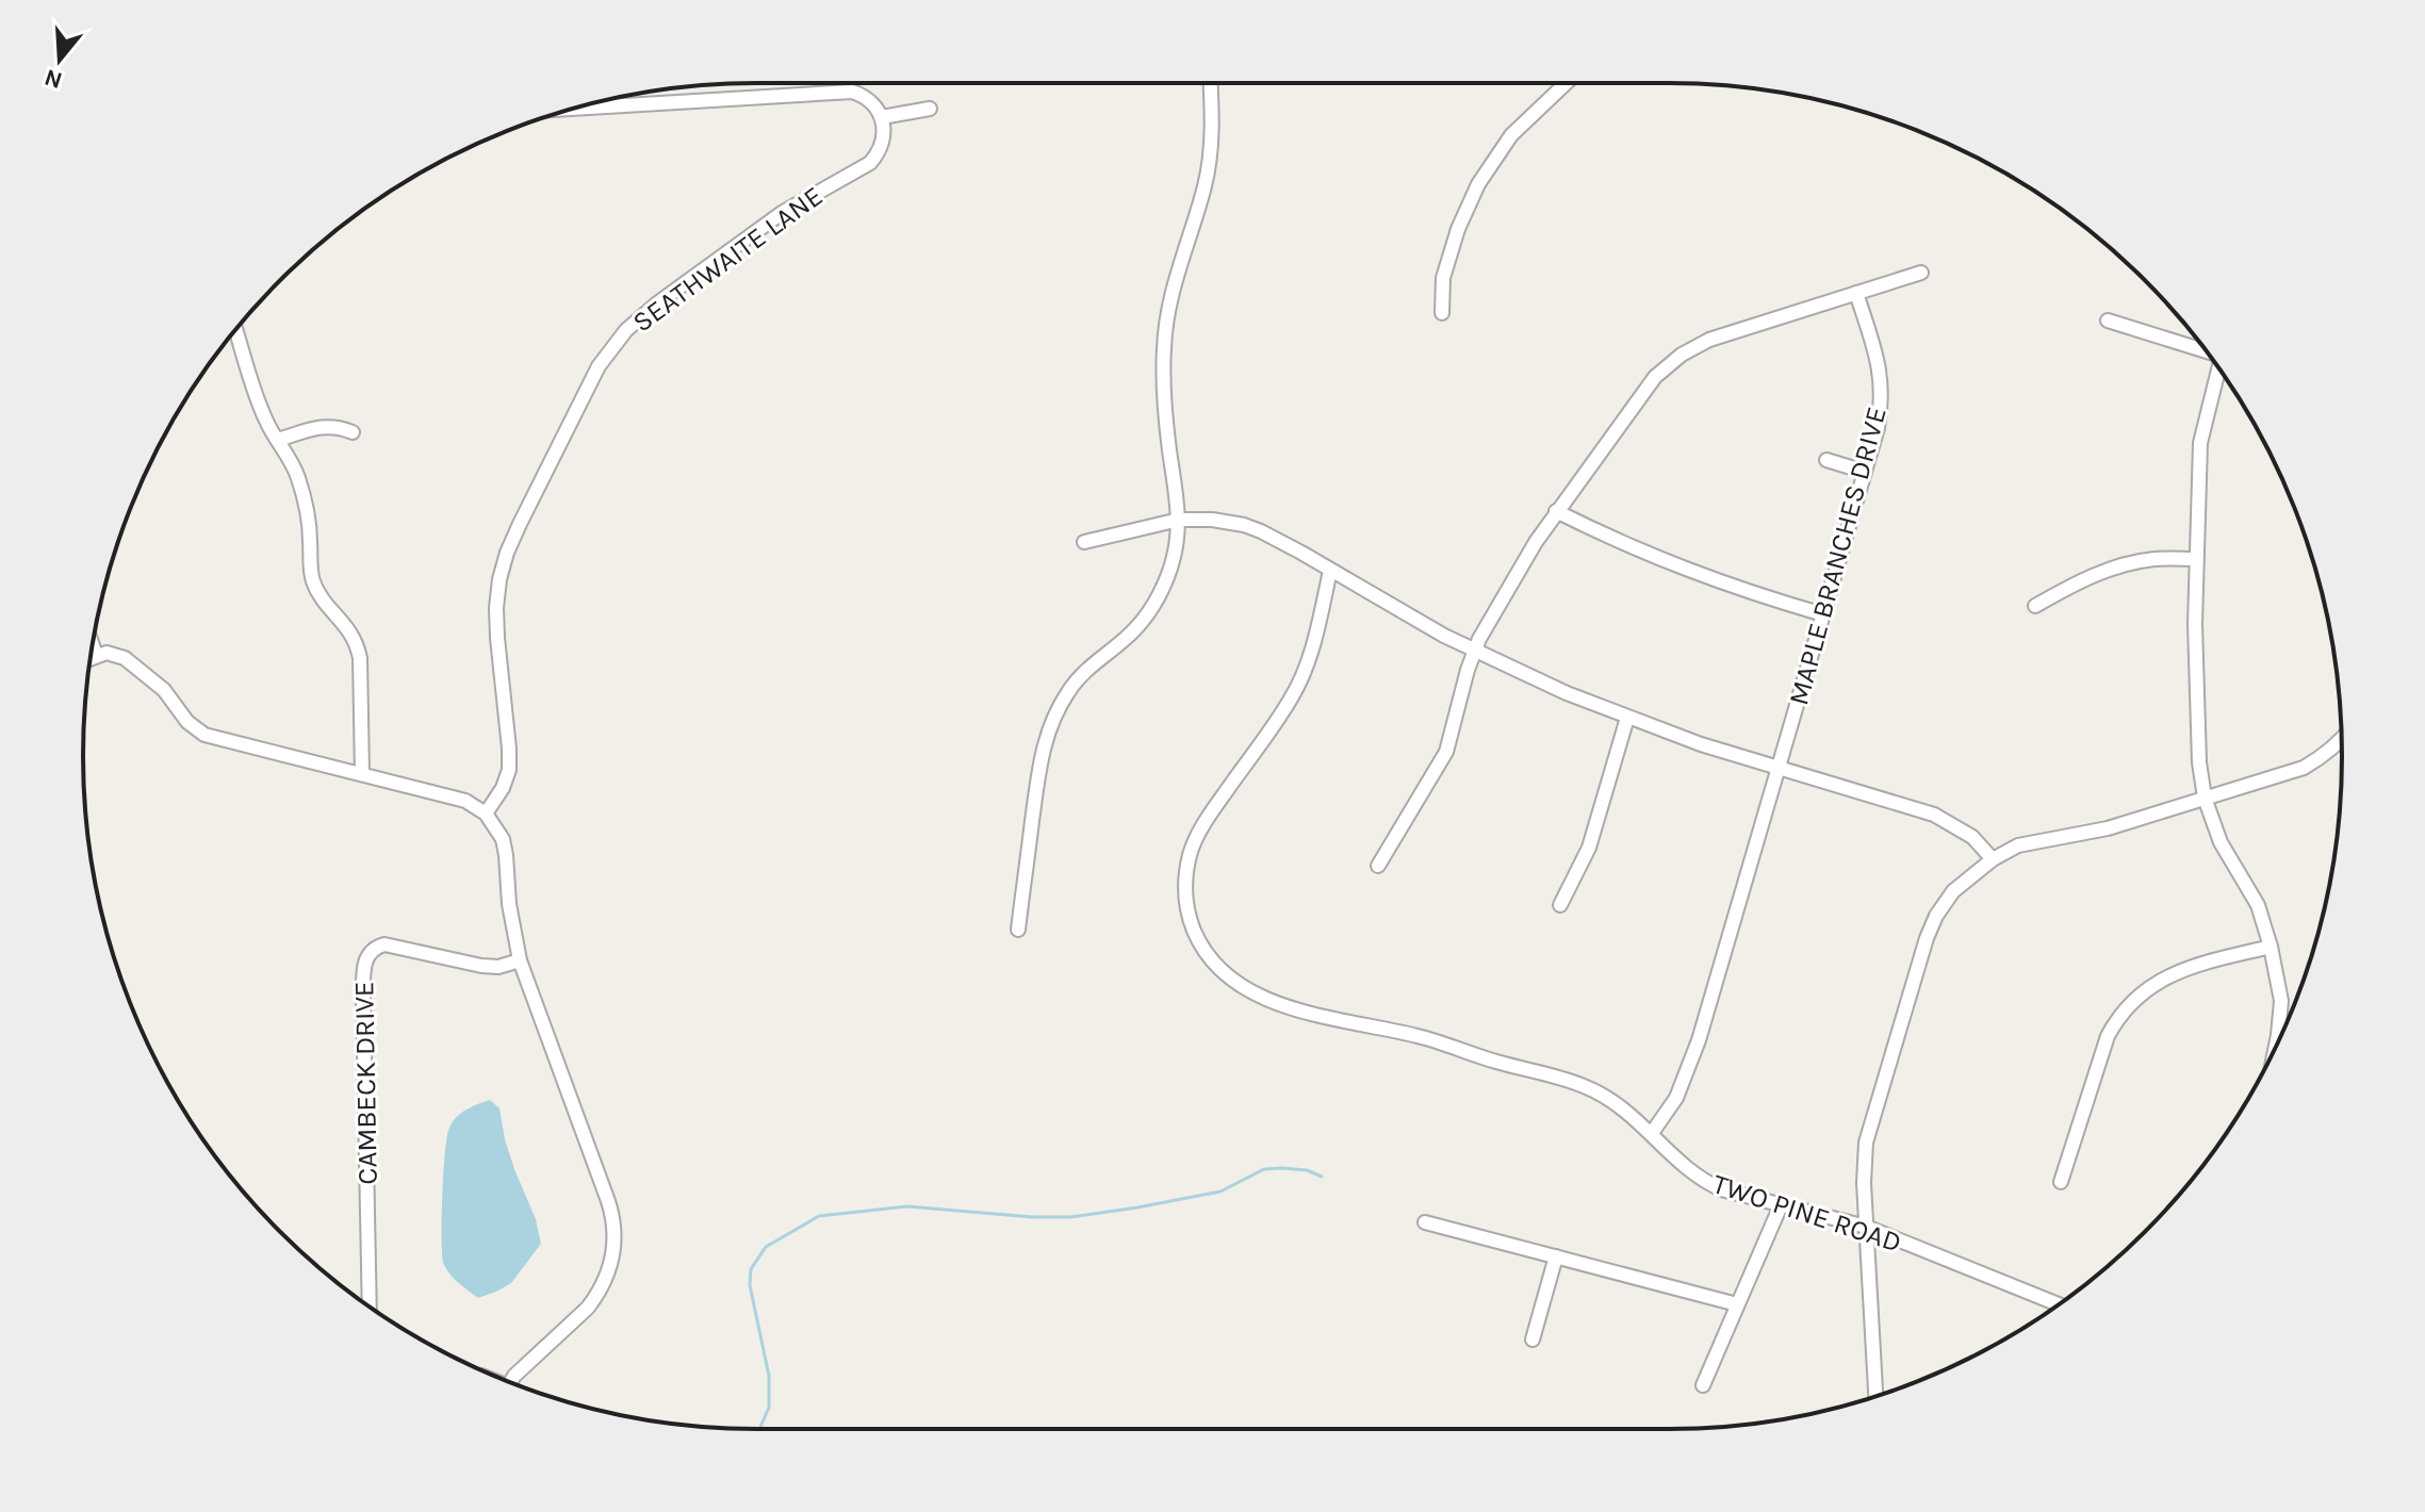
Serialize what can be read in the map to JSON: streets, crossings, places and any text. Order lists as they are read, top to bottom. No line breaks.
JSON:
{"streets":{"street":["SEATHWAITE LANE","MAPLE BRANCHES DRIVE","CAMBECK DRIVE","TWO PINE ROAD"]},"crossings":[["MAPLE BRANCHES DRIVE","TWO PINE ROAD"]],"north":"bottom"}
